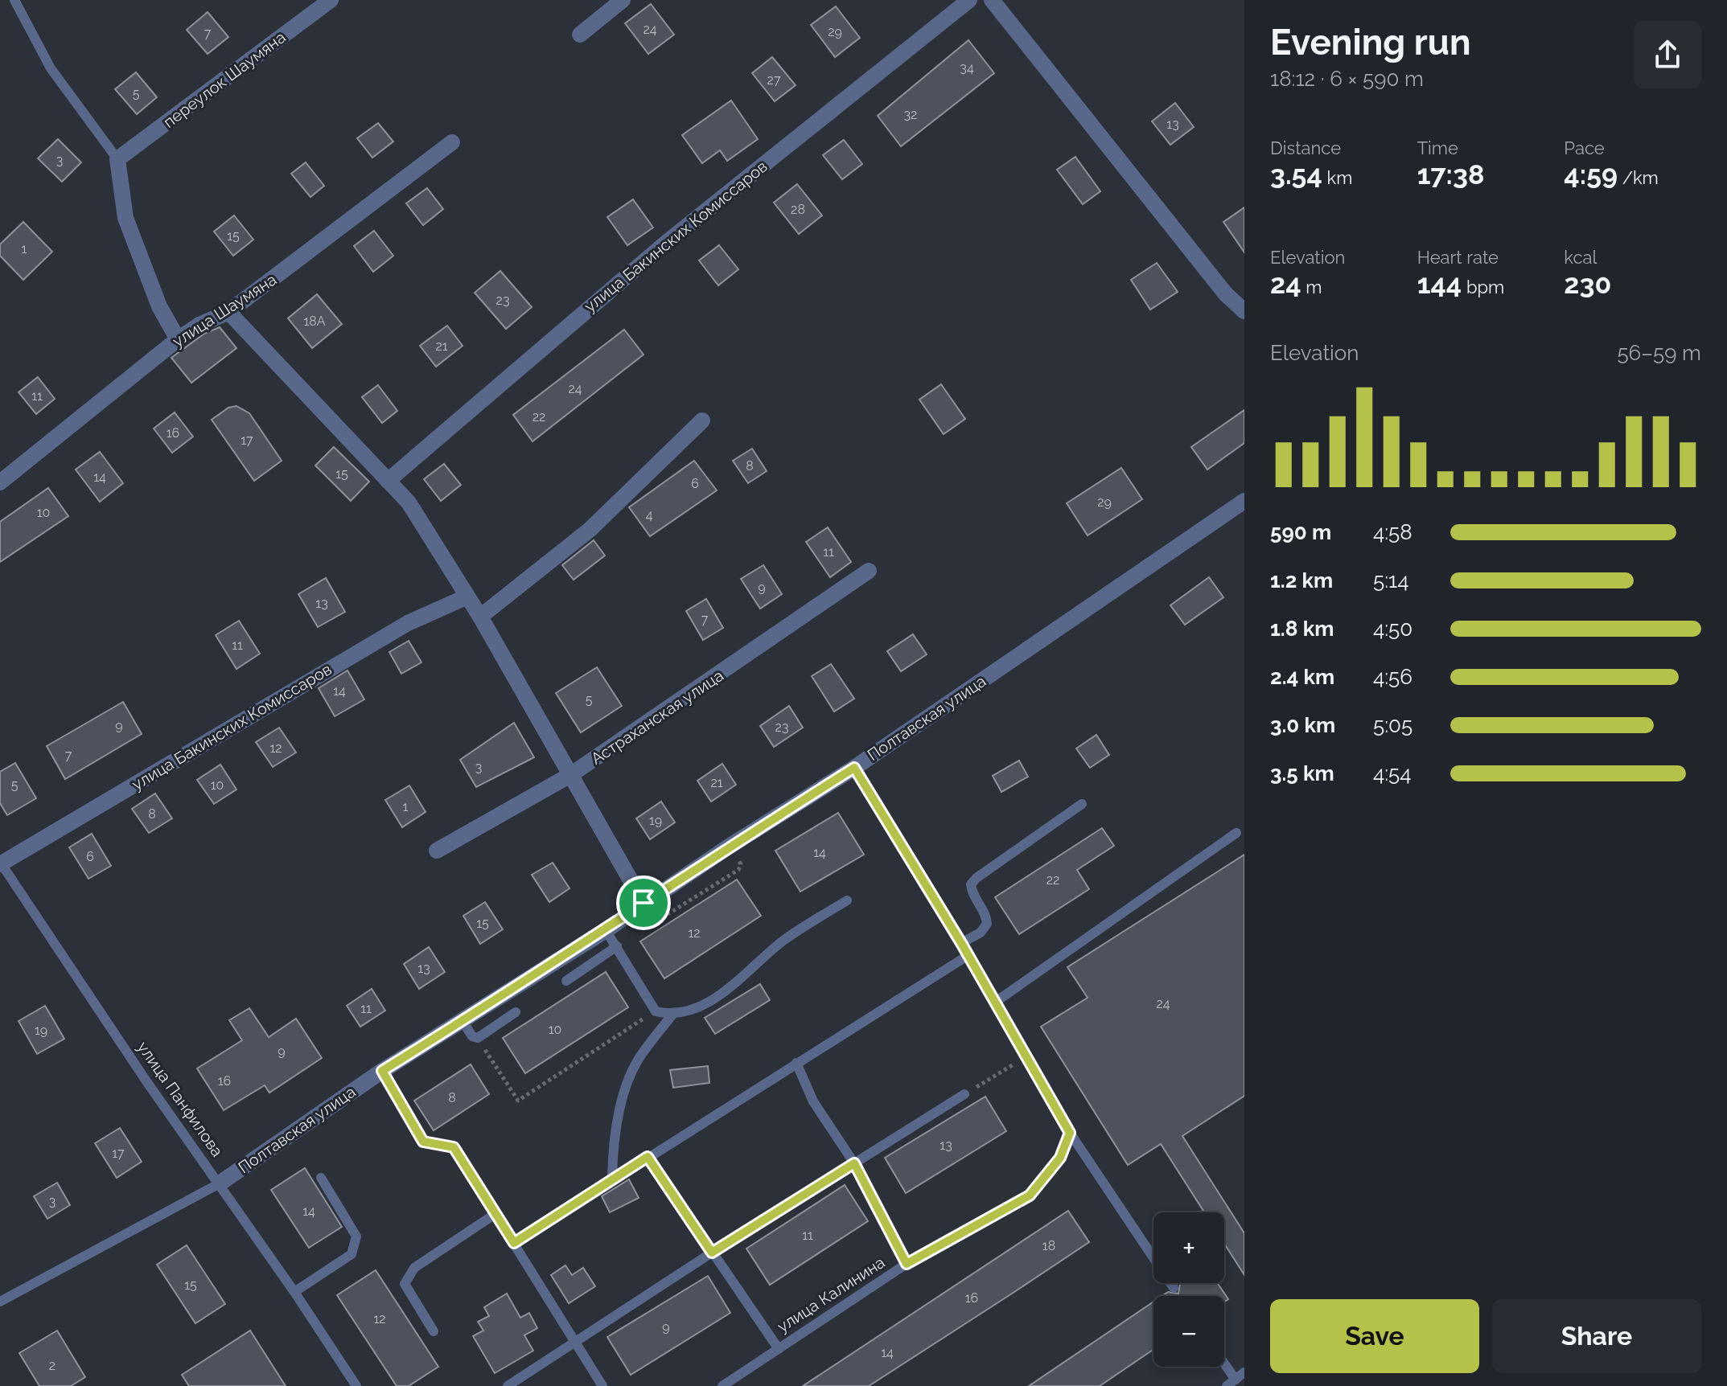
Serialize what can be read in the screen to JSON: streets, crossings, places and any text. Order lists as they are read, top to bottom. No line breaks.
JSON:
{"streets":{"street":["переулок Шаумяна","улица Бакинских Комиссаров","улица Шаумяна","Астраханская улица","Полтавская улица"],"lane":["улица Панфилова","улица Калинина"]},"crossings":[["улица Бакинских Комиссаров","улица Панфилова"],["Полтавская улица","улица Панфилова"]],"house_numbers":["24","29","7","34","27","5","32","13","3","28","15","1","23","18А","21","24","11","22","16","17","8","15","14","6","29","10","4","11","9","13","7","11","14","5","9","23","12","7","3","21","5","10","1","8","19","14","6","22","15","12","13","24","11","10","19","9","16","8","13","17","3","14","11","18","15","16","12","9","14","2"],"page":{"heading":["Evening run","18:12 · 6 × 590 m"],"stats":[["Distance","3.54 km"],["Time","17:38"],["Pace","4:59 /km"],["Elevation","24 m"],["Heart rate","144 bpm"],["kcal","230"]],"chart":["Elevation","56–59 m"],"list":[{"name":"590 m","note":"4:58"},{"name":"1.2 km","note":"5:14"},{"name":"1.8 km","note":"4:50"},{"name":"2.4 km","note":"4:56"},{"name":"3.0 km","note":"5:05"},{"name":"3.5 km","note":"4:54"}],"map_buttons":["+","−"],"buttons":["Save","Share"]}}
